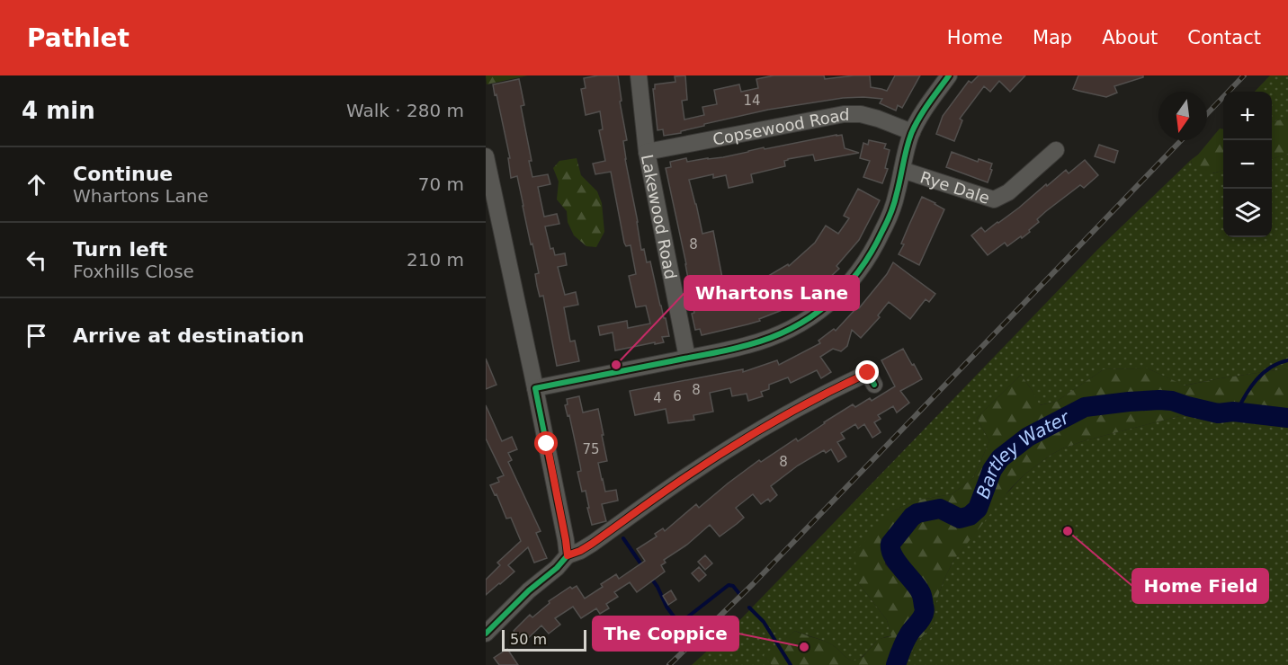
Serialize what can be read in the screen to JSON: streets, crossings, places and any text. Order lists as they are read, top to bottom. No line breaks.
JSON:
{"streets":{"street":["Copsewood Road","Rye Dale","Lakewood Road"]},"crossings":[["Copsewood Road","Lakewood Road"]],"water":["Bartley Water"],"places":["Whartons Lane","Home Field","The Coppice"],"house_numbers":["14","8","8","6","4","75","8"],"scale_bar":"50 m","north":"bottom","page":{"header":"Pathlet","nav":["Home","Map","About","Contact"],"heading":["4 min","Walk · 280 m"],"map_buttons":["+","−"],"list":[["Continue","Whartons Lane","70 m"],["Turn left","Foxhills Close","210 m"],"Arrive at destination"],"scale":"50 m"}}
